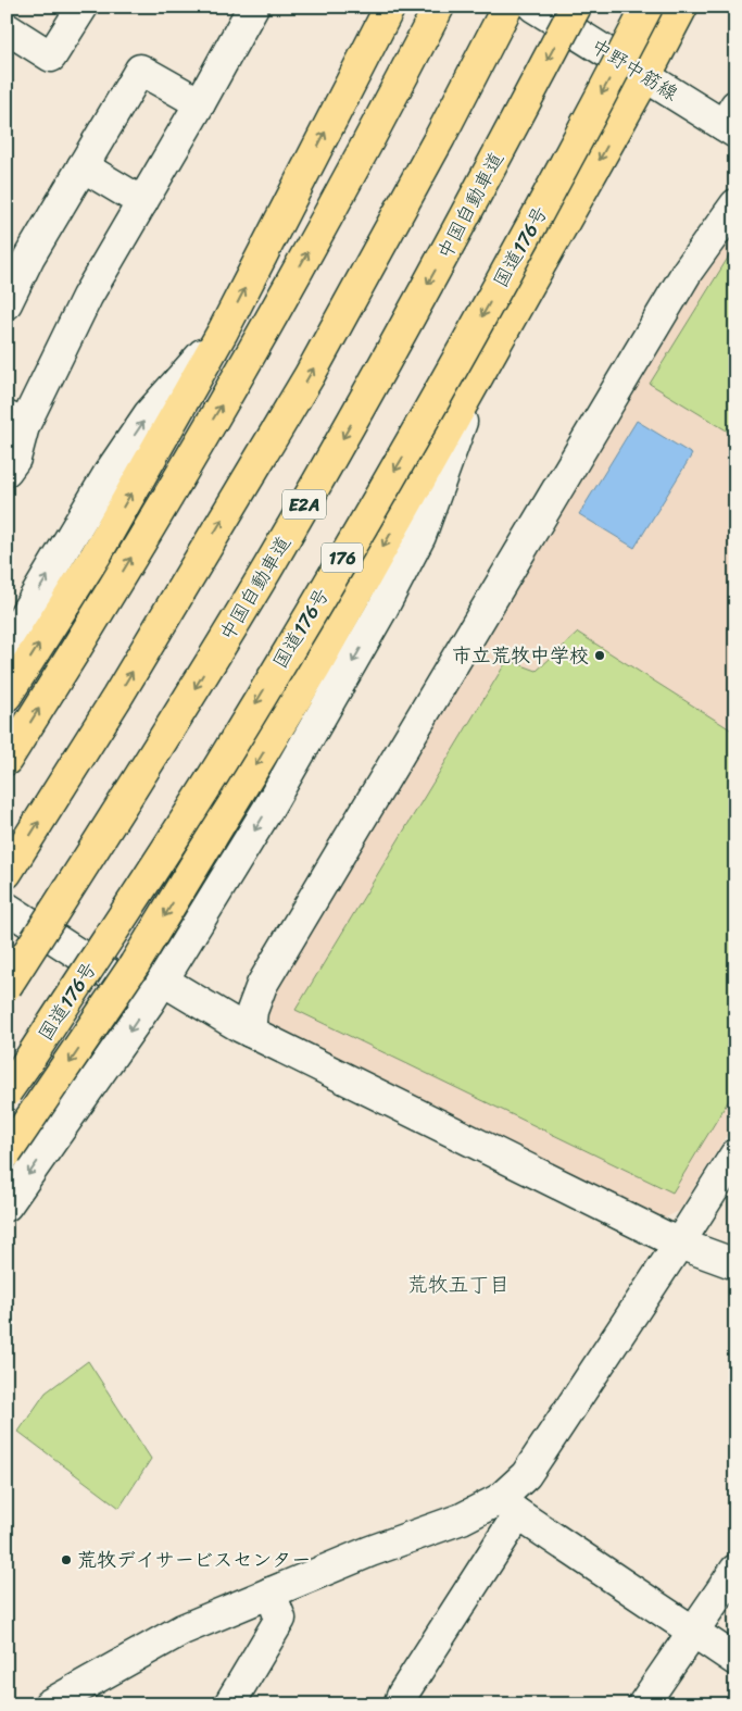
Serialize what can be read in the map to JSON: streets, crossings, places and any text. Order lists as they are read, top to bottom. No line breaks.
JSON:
{"streets":{"highway":["中国自動車道","国道176号","E2A","176"],"street":["中野中筋線"]},"districts":["荒牧五丁目"],"places":["市立荒牧中学校","荒牧デイサービスセンター"]}
